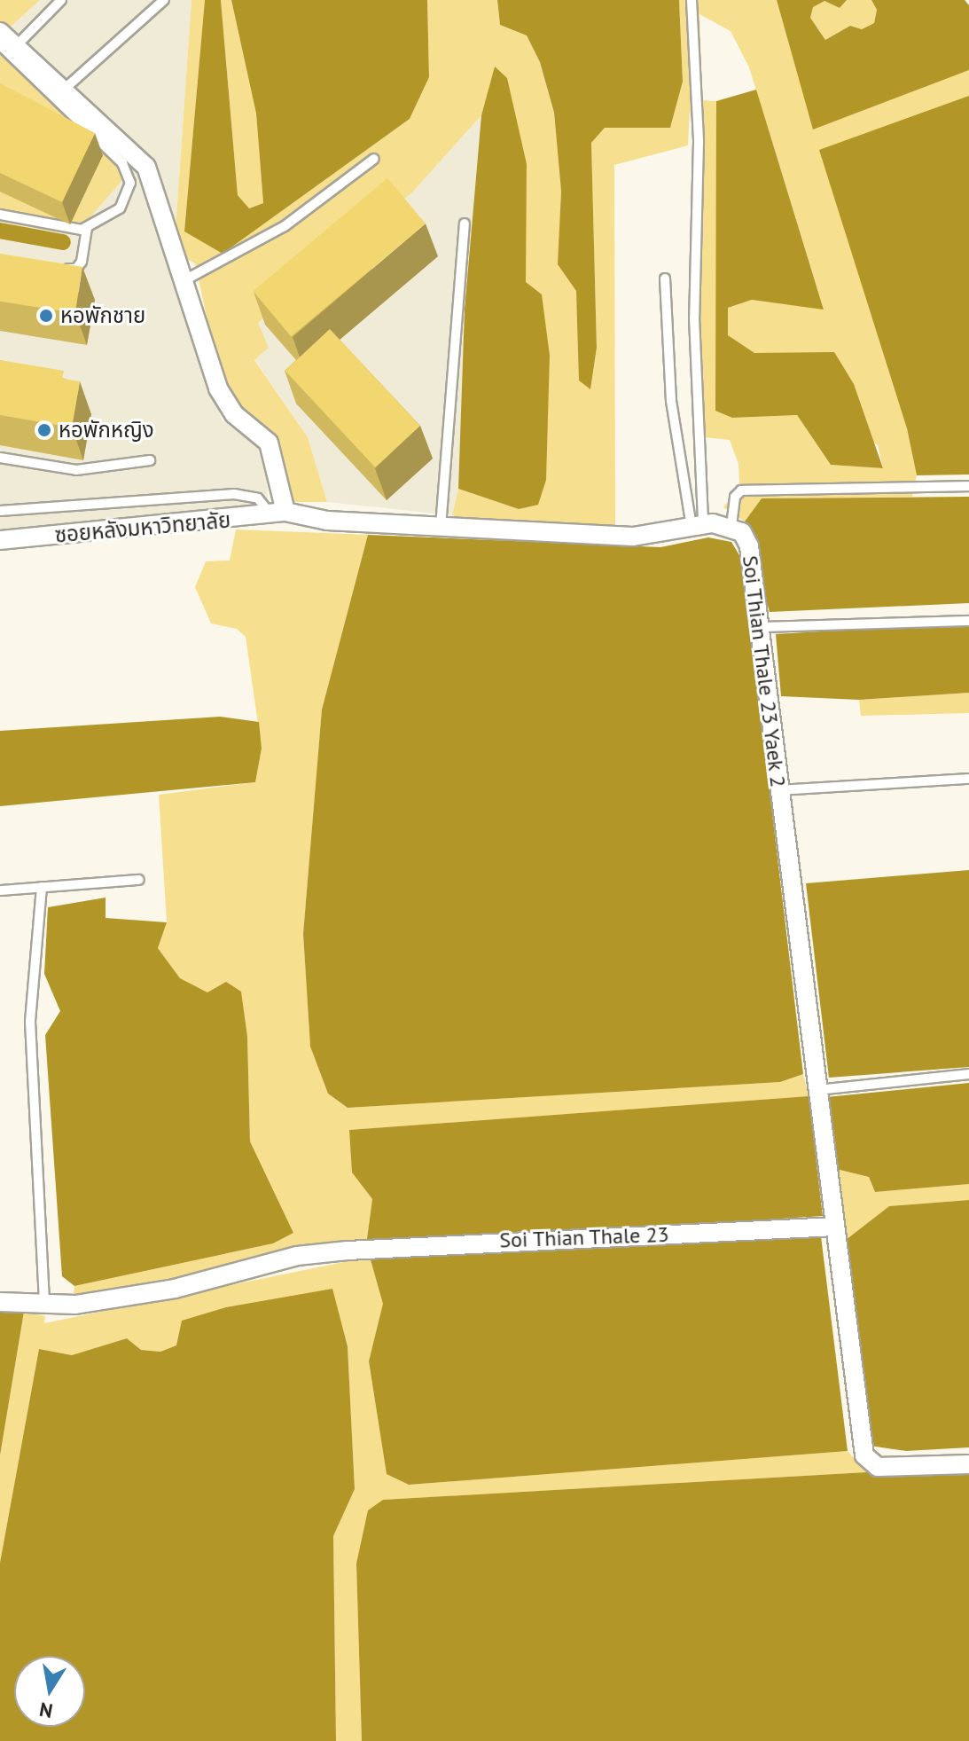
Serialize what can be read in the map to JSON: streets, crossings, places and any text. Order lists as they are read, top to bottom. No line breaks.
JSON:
{"streets":{"street":["ซอยหลังมหาวิทยาลัย","Soi Thian Thale 23 Yaek 2","Soi Thian Thale 23"]},"crossings":[["ซอยหลังมหาวิทยาลัย","Soi Thian Thale 23 Yaek 2"],["Soi Thian Thale 23 Yaek 2","Soi Thian Thale 23"]],"places":["หอพักชาย","หอพักหญิง"],"north":"bottom"}
